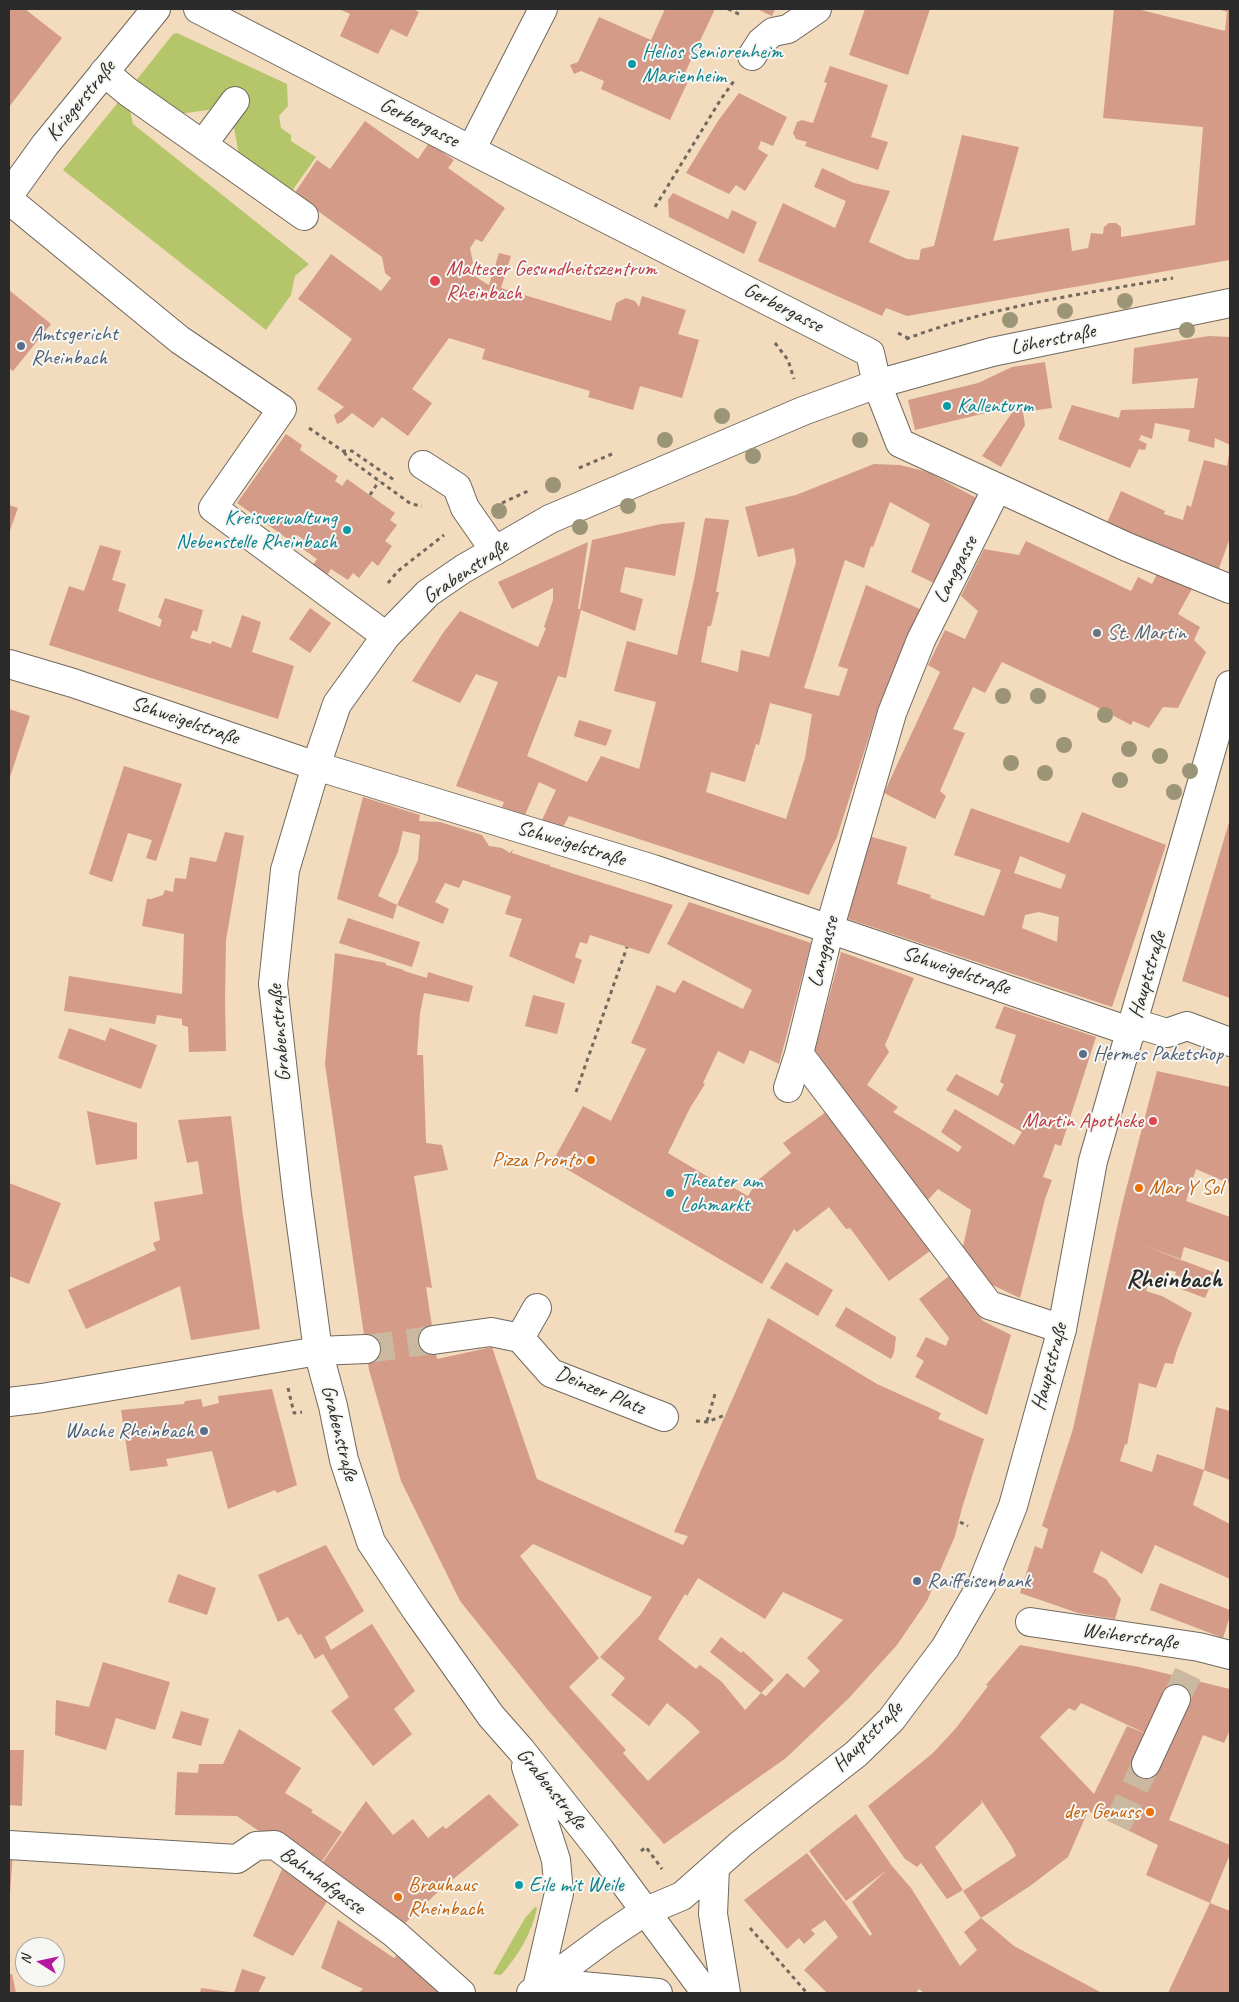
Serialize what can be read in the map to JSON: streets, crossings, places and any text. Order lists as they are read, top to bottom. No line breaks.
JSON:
{"streets":{"street":["Kriegerstraße","Gerbergasse","Löherstraße","Langgasse","Grabenstraße","Schweigelstraße","Hauptstraße","Deinzer Platz","Weiherstraße","Bahnhofgasse"]},"crossings":[["Gerbergasse","Löherstraße"],["Gerbergasse","Grabenstraße"],["Löherstraße","Grabenstraße"],["Langgasse","Schweigelstraße"],["Grabenstraße","Schweigelstraße"],["Grabenstraße","Hauptstraße"],["Schweigelstraße","Hauptstraße"]],"districts":["Rheinbach"],"places":["Helios Seniorenheim Marienheim","Malteser Gesundheitszentrum Rheinbach","Amtsgericht Rheinbach","Kallenturm","Kreisverwaltung Nebenstelle Rheinbach","St. Martin","Hermes Paketshop","Martin Apotheke","Pizza Pronto","Mar Y Sol","Theater am Lohmarkt","Wache Rheinbach","Raiffeisenbank","der Genuss","Eile mit Weile","Brauhaus Rheinbach"],"north":"left"}
